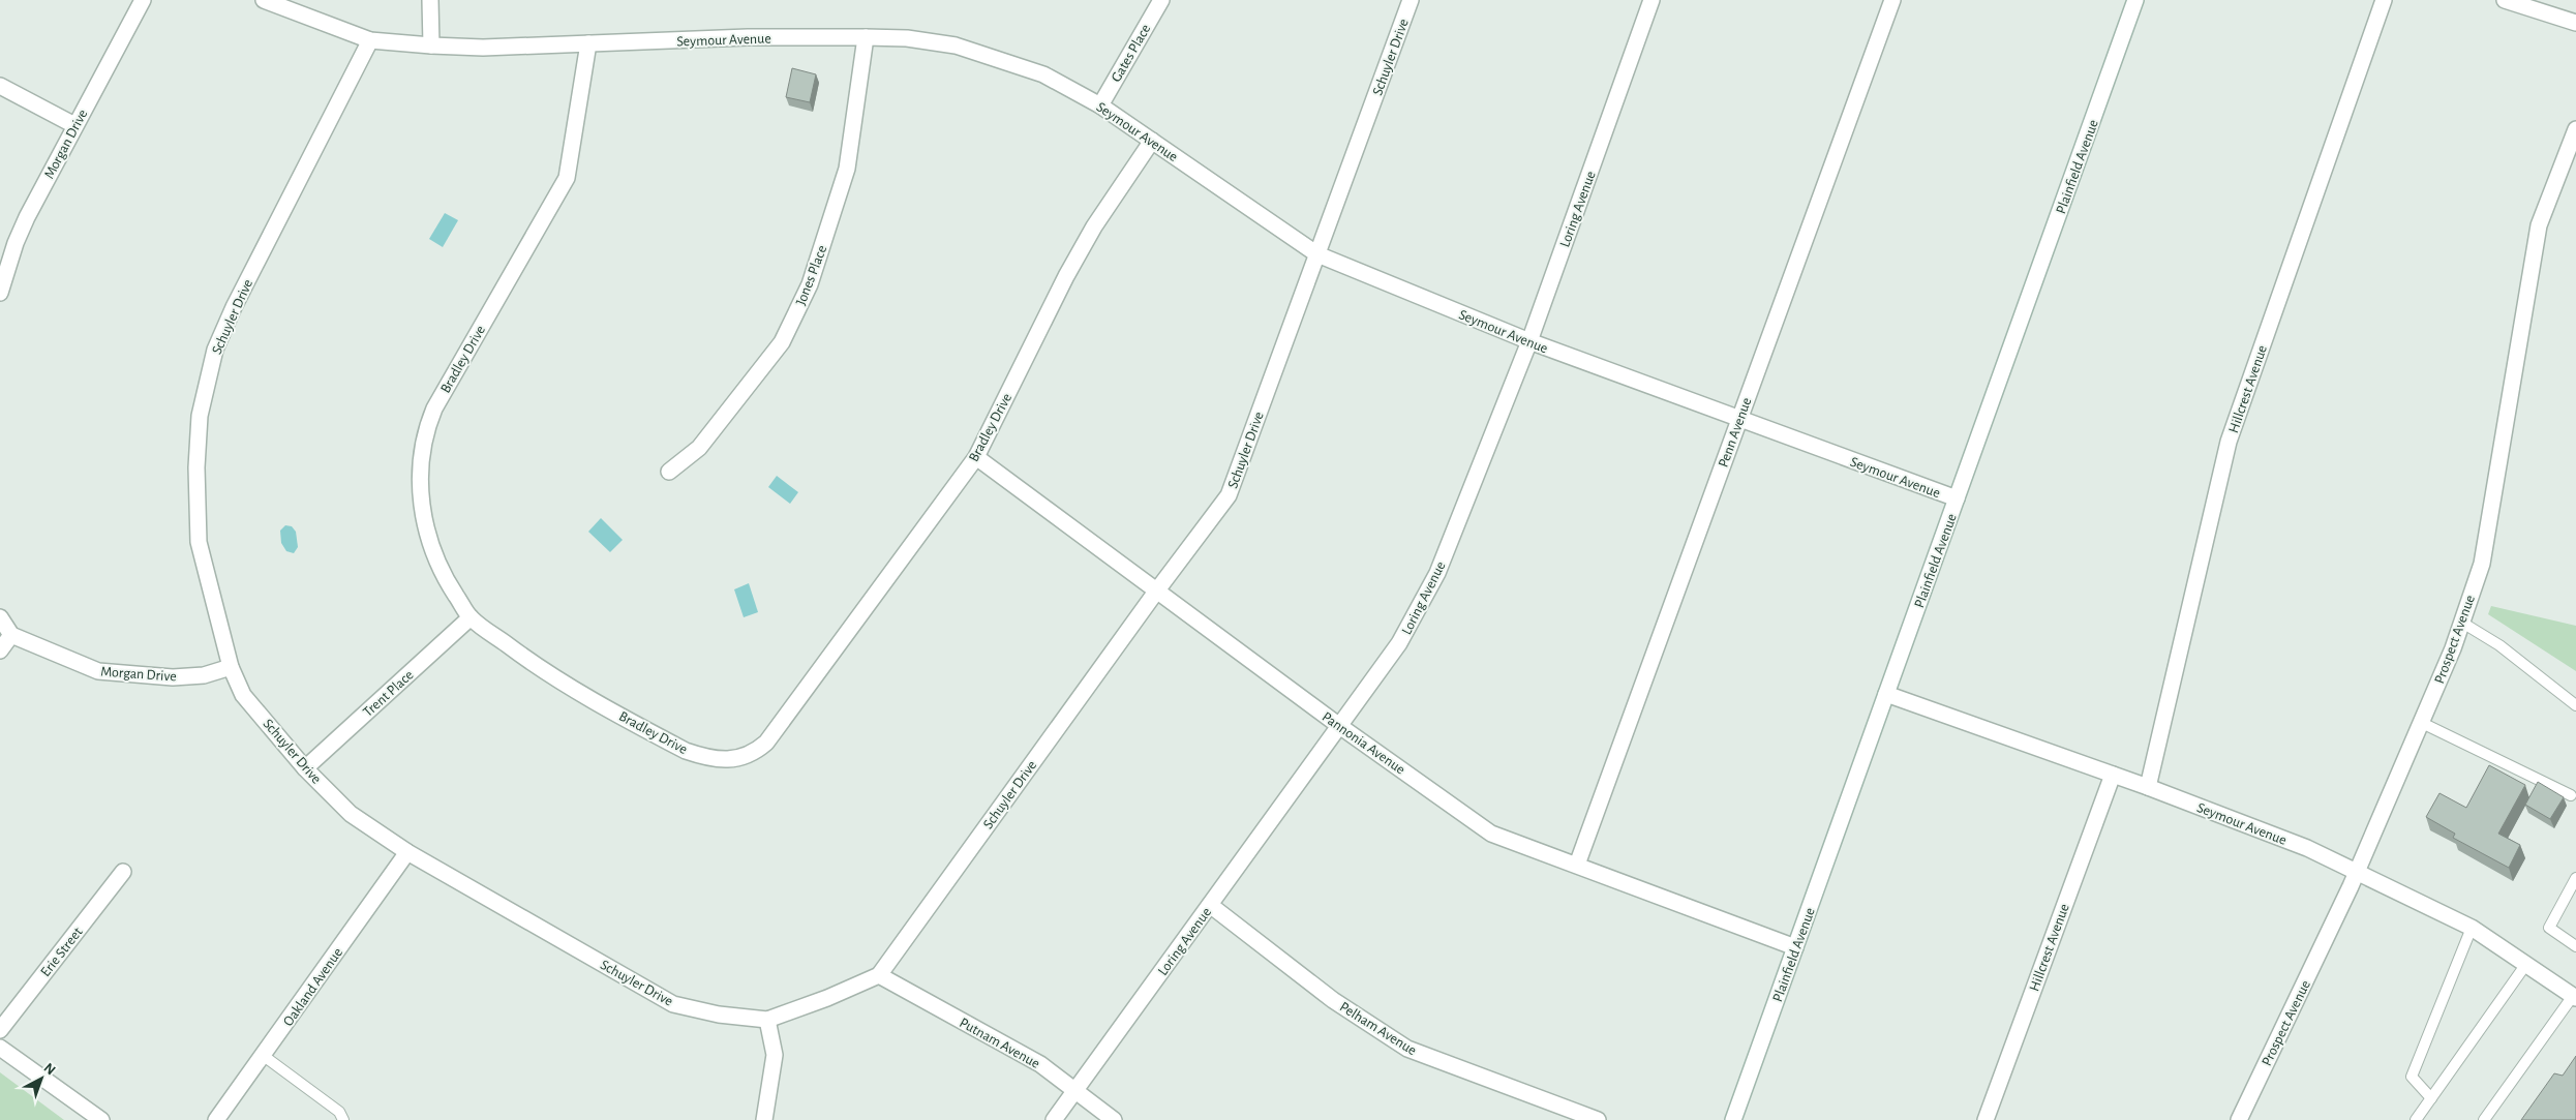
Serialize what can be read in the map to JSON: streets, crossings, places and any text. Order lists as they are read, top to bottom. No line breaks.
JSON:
{"streets":{"street":["Seymour Avenue","Gates Place","Schuyler Drive","Morgan Drive","Plainfield Avenue","Loring Avenue","Jones Place","Bradley Drive","Hillcrest Avenue","Penn Avenue","Prospect Avenue","Trent Place","Pannonia Avenue","Erie Street","Oakland Avenue","Pelham Avenue","Putnam Avenue"]},"crossings":[["Seymour Avenue","Gates Place"],["Seymour Avenue","Schuyler Drive"],["Seymour Avenue","Plainfield Avenue"],["Seymour Avenue","Loring Avenue"],["Seymour Avenue","Jones Place"],["Seymour Avenue","Bradley Drive"],["Seymour Avenue","Hillcrest Avenue"],["Seymour Avenue","Penn Avenue"],["Seymour Avenue","Prospect Avenue"],["Schuyler Drive","Morgan Drive"],["Schuyler Drive","Trent Place"],["Schuyler Drive","Pannonia Avenue"],["Schuyler Drive","Oakland Avenue"],["Schuyler Drive","Putnam Avenue"],["Plainfield Avenue","Pannonia Avenue"],["Loring Avenue","Pannonia Avenue"],["Loring Avenue","Pelham Avenue"],["Loring Avenue","Putnam Avenue"],["Bradley Drive","Trent Place"],["Bradley Drive","Pannonia Avenue"],["Penn Avenue","Pannonia Avenue"]],"north":"top right"}
